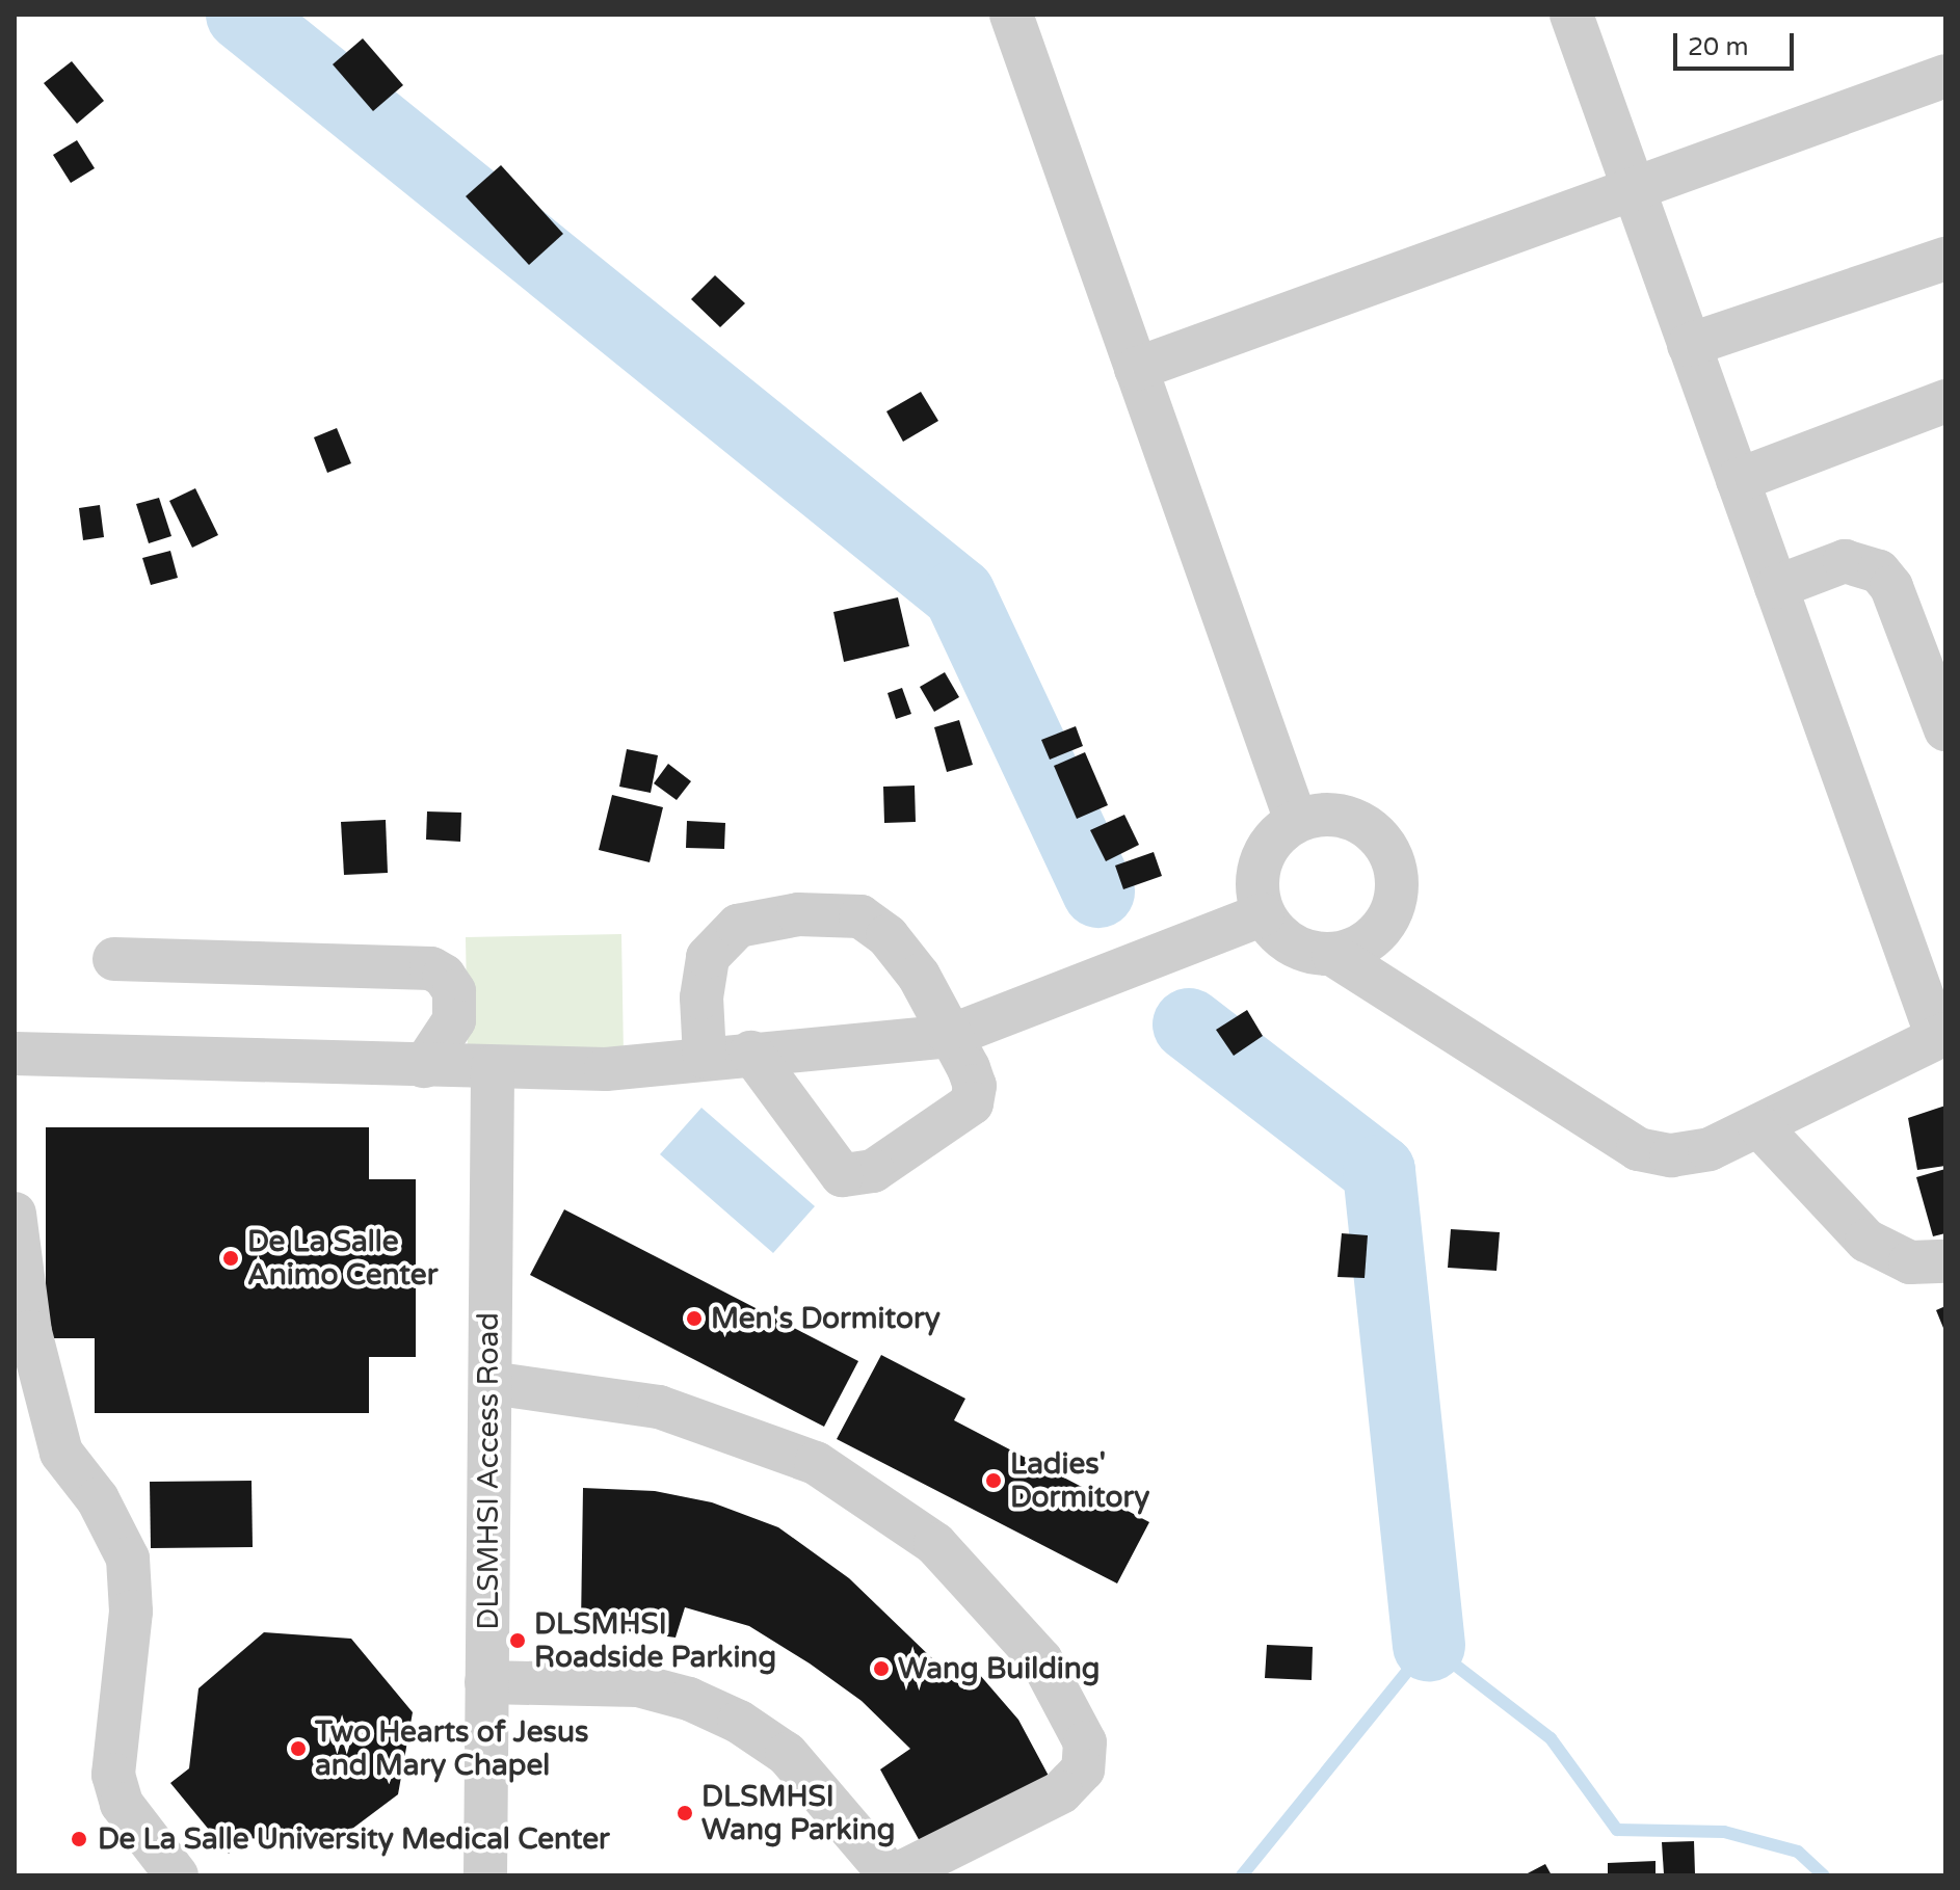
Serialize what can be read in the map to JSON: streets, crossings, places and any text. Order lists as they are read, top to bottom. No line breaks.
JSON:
{"streets":{"street":["DLSMHSI Access Road"]},"places":["De La Salle Animo Center","Men's Dormitory","Ladies' Dormitory","DLSMHSI Roadside Parking","Wang Building","Two Hearts of Jesus and Mary Chapel","DLSMHSI Wang Parking","De La Salle University Medical Center"],"scale_bar":"20 m"}
